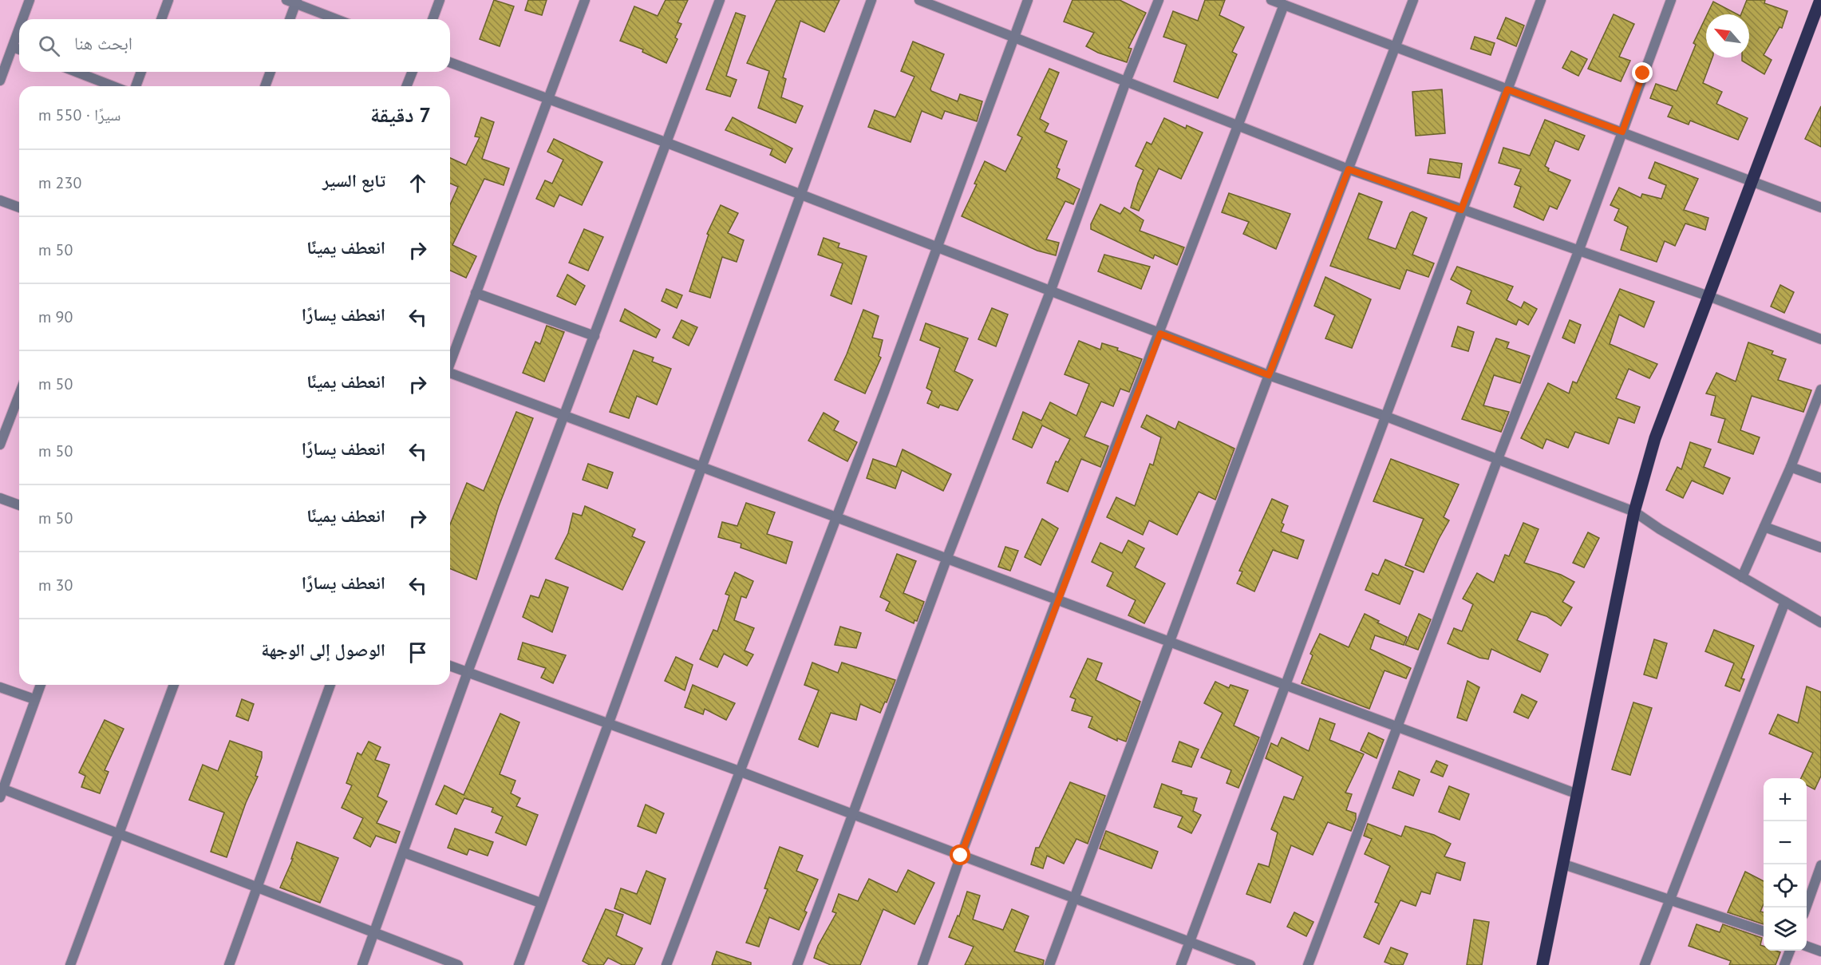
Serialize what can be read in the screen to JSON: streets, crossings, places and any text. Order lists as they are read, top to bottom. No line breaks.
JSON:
{"north":"top left","page":{"search":"ابحث هنا","heading":["7 دقيقة","سيرًا · 550 m"],"list":[["تابع السير","230 m"],["انعطف يمينًا","50 m"],["انعطف يسارًا","90 m"],["انعطف يمينًا","50 m"],["انعطف يسارًا","50 m"],["انعطف يمينًا","50 m"],["انعطف يسارًا","30 m"],"الوصول إلى الوجهة"],"map_buttons":["+","−"]}}
